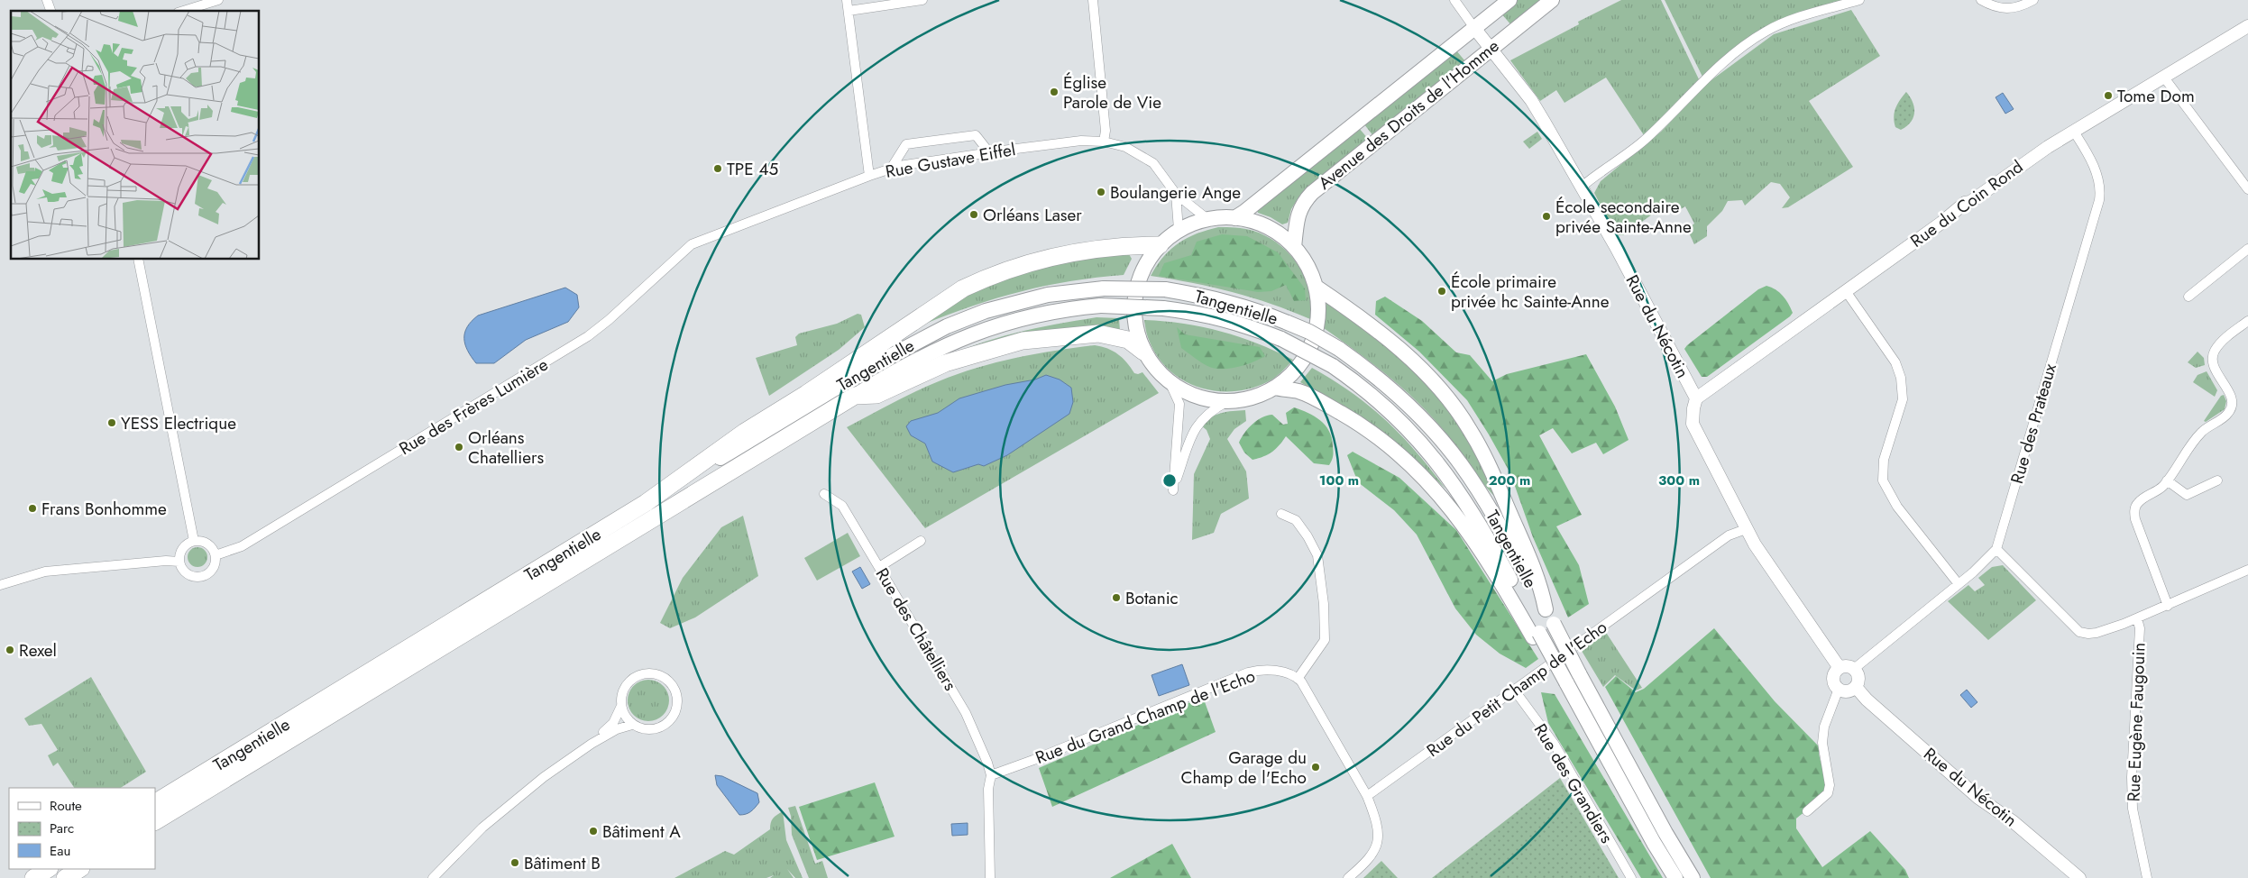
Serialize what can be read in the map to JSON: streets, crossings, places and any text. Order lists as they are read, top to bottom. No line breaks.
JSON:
{"streets":{"highway":["Tangentielle"],"main road":["Avenue des Droits de l'Homme"],"street":["Rue Gustave Eiffel","Rue du Coin Rond","Rue du Nécotin","Rue des Frères Lumière","Rue des Prateaux","Rue des Châtelliers","Rue du Petit Champ de l'Echo","Rue du Grand Champ de l'Echo","Rue Eugène Faugouin","Rue des Grandiers"]},"crossings":[["Avenue des Droits de l'Homme","Rue du Nécotin"],["Rue Gustave Eiffel","Rue des Frères Lumière"],["Rue du Coin Rond","Rue du Nécotin"],["Rue du Coin Rond","Rue des Prateaux"],["Rue du Nécotin","Rue du Petit Champ de l'Echo"],["Rue des Prateaux","Rue Eugène Faugouin"],["Rue des Châtelliers","Rue du Grand Champ de l'Echo"],["Rue du Petit Champ de l'Echo","Rue des Grandiers"]],"places":["Église Parole de Vie","Tome Dom","TPE 45","Boulangerie Ange","Orléans Laser","École secondaire privée Sainte-Anne","École primaire privée hc Sainte-Anne","YESS Electrique","Orléans Chatelliers","Frans Bonhomme","Botanic","Rexel","Garage du Champ de l'Echo","Bâtiment A","Bâtiment B"],"legend":["Route","Parc","Eau"],"rings":["100 m","200 m","300 m"]}
